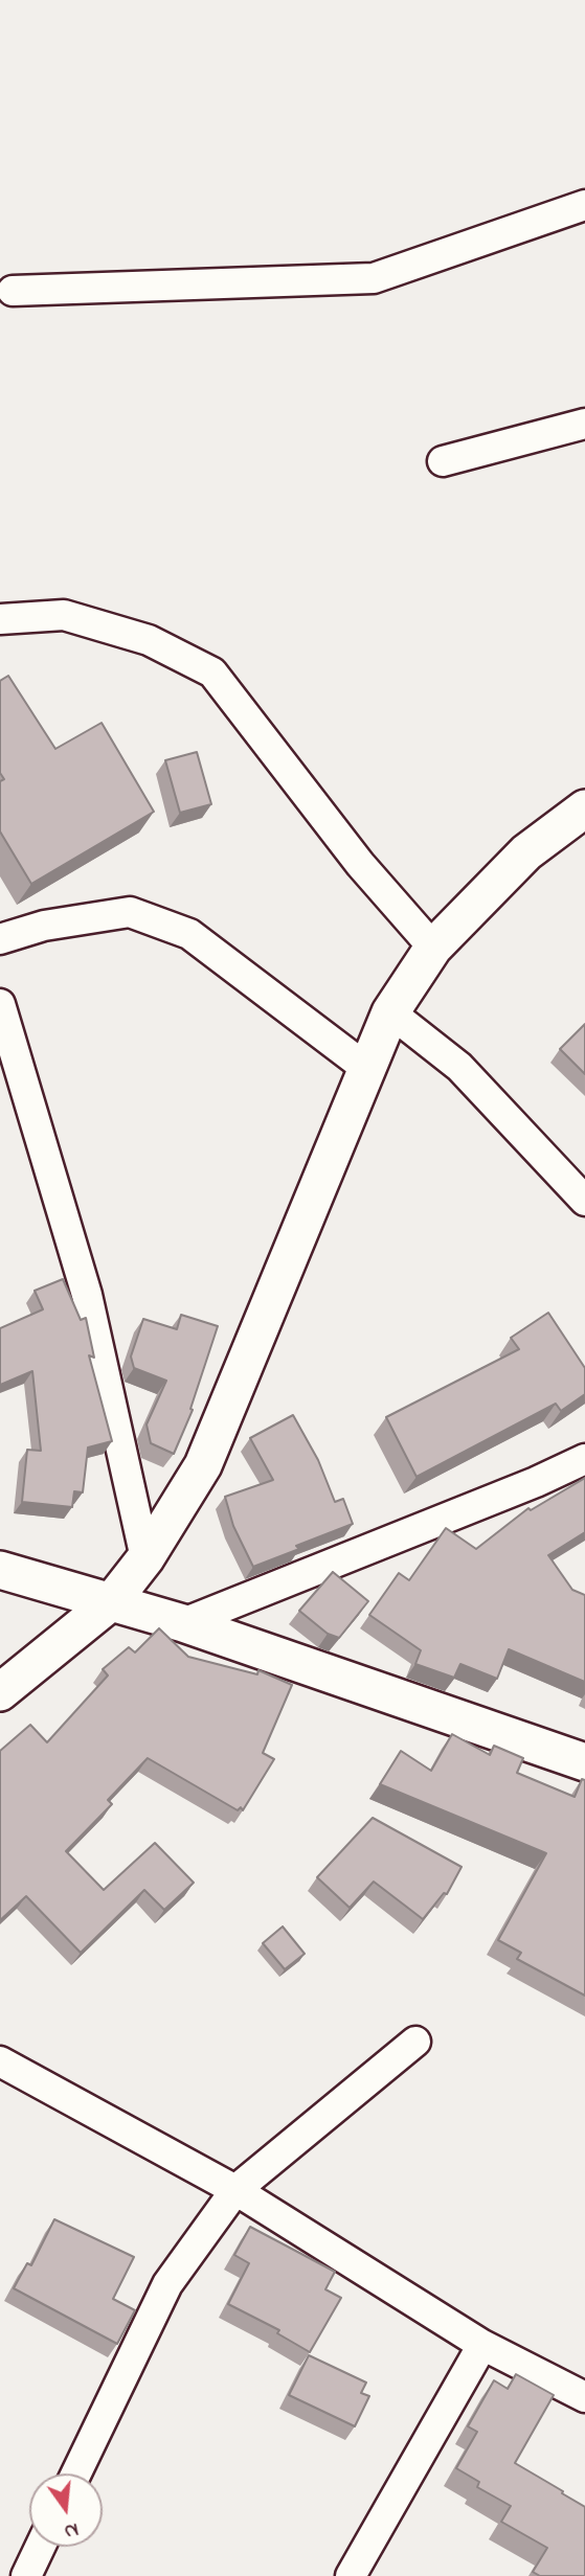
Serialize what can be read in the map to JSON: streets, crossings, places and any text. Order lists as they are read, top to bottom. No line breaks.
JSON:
{"north":"bottom"}
